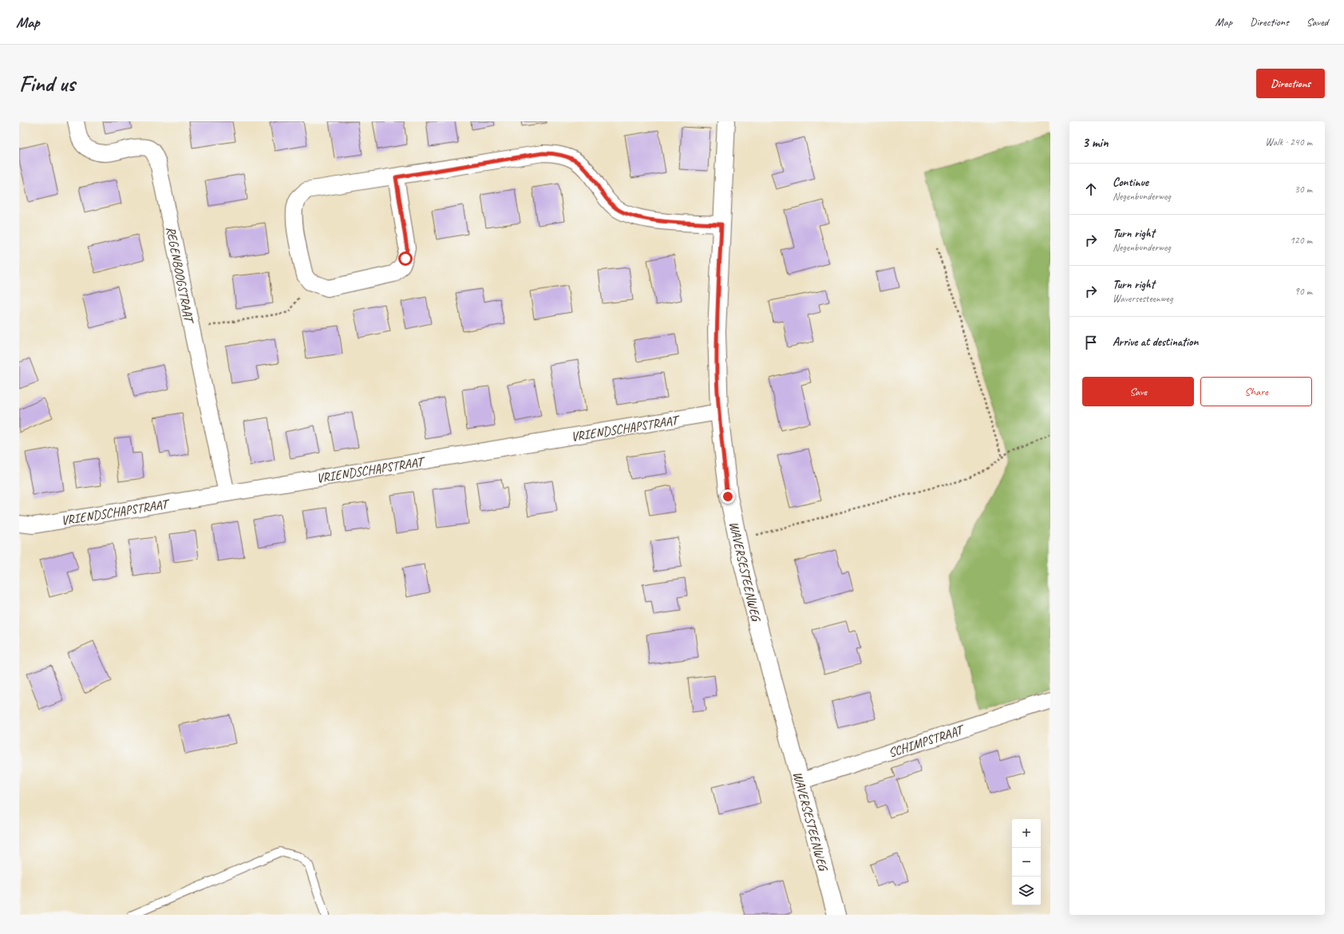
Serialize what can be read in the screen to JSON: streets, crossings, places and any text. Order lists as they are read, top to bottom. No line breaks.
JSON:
{"streets":{"street":["REGENBOOGSTRAAT","VRIENDSCHAPSTRAAT","WAVERSESTEENWEG","SCHIMPSTRAAT"]},"crossings":[["REGENBOOGSTRAAT","VRIENDSCHAPSTRAAT"],["VRIENDSCHAPSTRAAT","WAVERSESTEENWEG"],["WAVERSESTEENWEG","SCHIMPSTRAAT"]],"page":{"header":"Map","nav":["Map","Directions","Saved"],"buttons":["Directions",["Save","Share"]],"title":"Find us","heading":["3 min","Walk · 240 m"],"list":[["Continue","Negenbunderweg","30 m"],["Turn right","Negenbunderweg","120 m"],["Turn right","Waversesteenweg","90 m"],"Arrive at destination"],"map_buttons":["+","−"]}}
